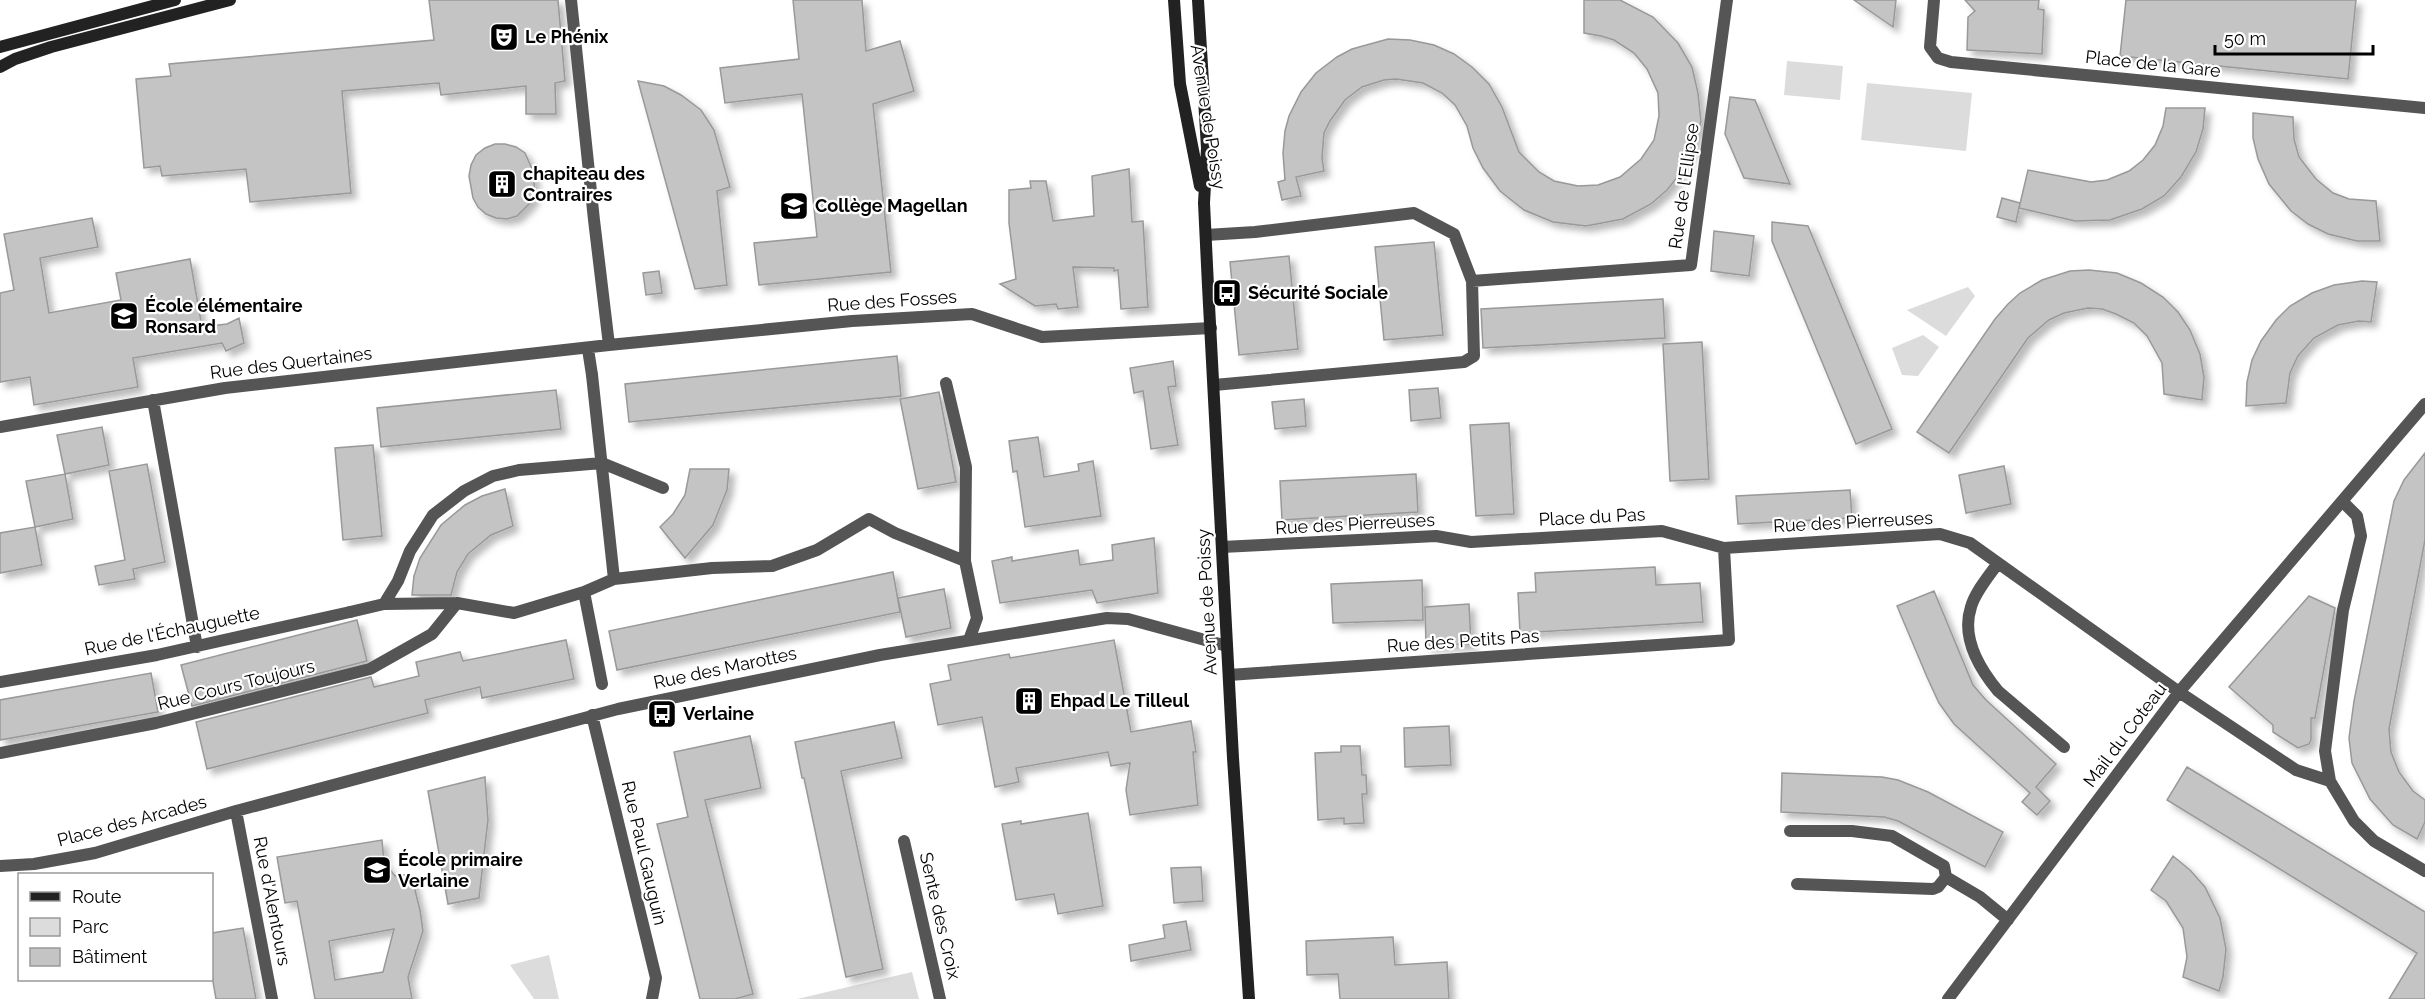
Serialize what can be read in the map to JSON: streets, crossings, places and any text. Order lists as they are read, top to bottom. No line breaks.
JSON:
{"streets":{"main road":["Avenue de Poissy"],"street":["Place de la Gare","Rue de l'Ellipse","Rue des Fosses","Rue des Quertaines","Place du Pas","Rue des Pierreuses","Rue de l'Échauguette","Rue des Petits Pas","Rue des Marottes","Rue Cours Toujours","Mail du Coteau","Place des Arcades","Rue Paul Gauguin","Rue d'Alentours","Sente des Croix"]},"crossings":[["Avenue de Poissy","Rue des Fosses"],["Avenue de Poissy","Rue des Pierreuses"],["Avenue de Poissy","Rue des Petits Pas"],["Avenue de Poissy","Rue des Marottes"],["Rue des Fosses","Rue des Quertaines"],["Place du Pas","Rue des Pierreuses"],["Rue des Pierreuses","Rue des Petits Pas"],["Rue des Pierreuses","Mail du Coteau"],["Rue de l'Échauguette","Rue Cours Toujours"],["Rue des Marottes","Place des Arcades"],["Rue des Marottes","Rue Paul Gauguin"],["Rue des Marottes","Rue d'Alentours"],["Place des Arcades","Rue d'Alentours"]],"places":{"theatre":["Le Phénix"],"building":["chapiteau des Contraires","Ehpad Le Tilleul"],"school or university":["Collège Magellan","École élémentaire Ronsard","École primaire Verlaine"],"bus stop":["Sécurité Sociale","Verlaine"]},"legend":["Route","Parc","Bâtiment"],"scale_bar":"50 m"}
